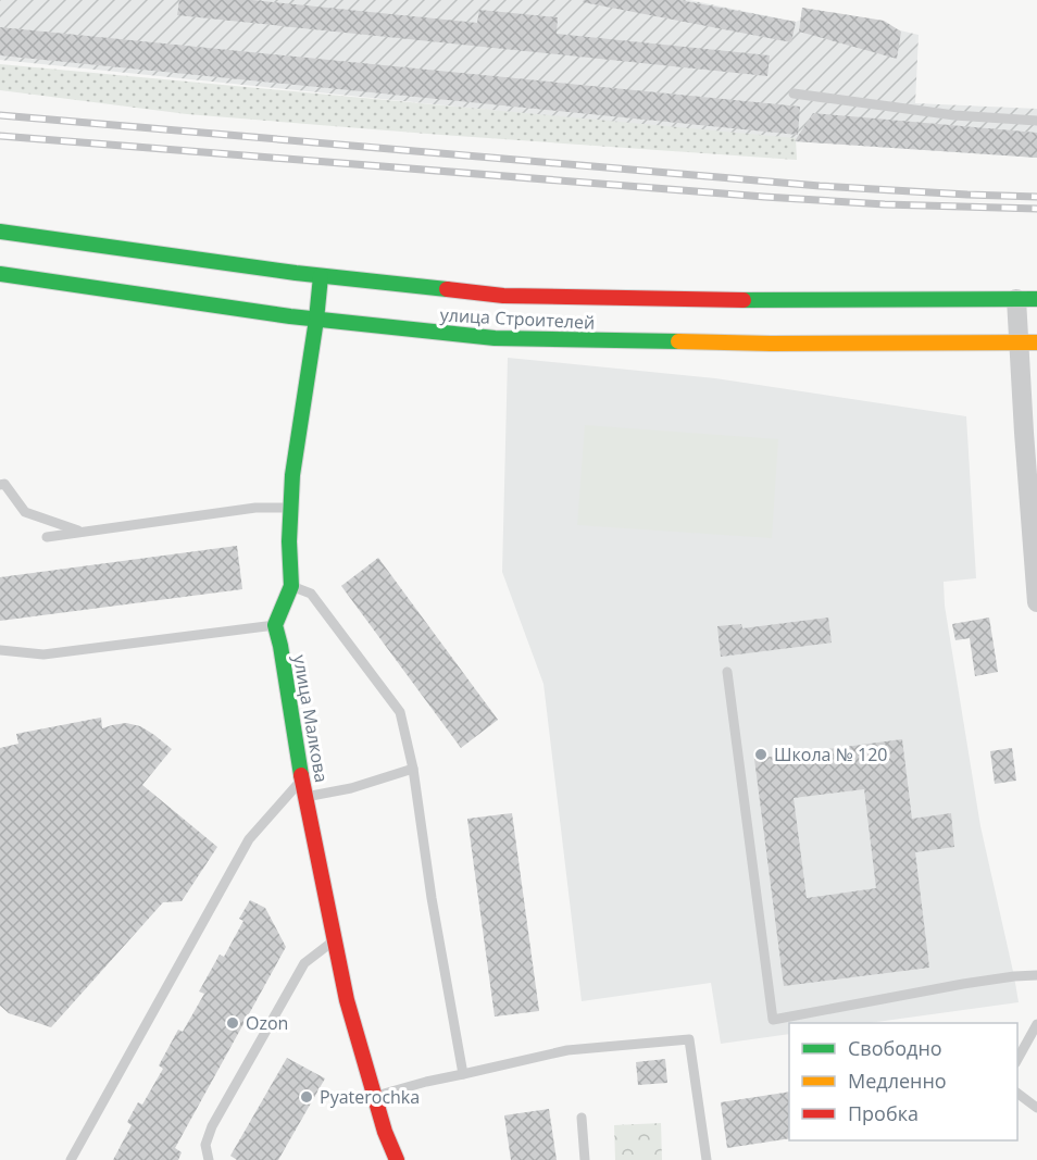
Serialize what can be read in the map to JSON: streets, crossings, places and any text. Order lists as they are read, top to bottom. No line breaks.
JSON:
{"streets":{"main road":["улица Строителей","улица Малкова"]},"places":["Школа № 120","Ozon","Pyaterochka"],"legend":["Свободно","Медленно","Пробка"]}
